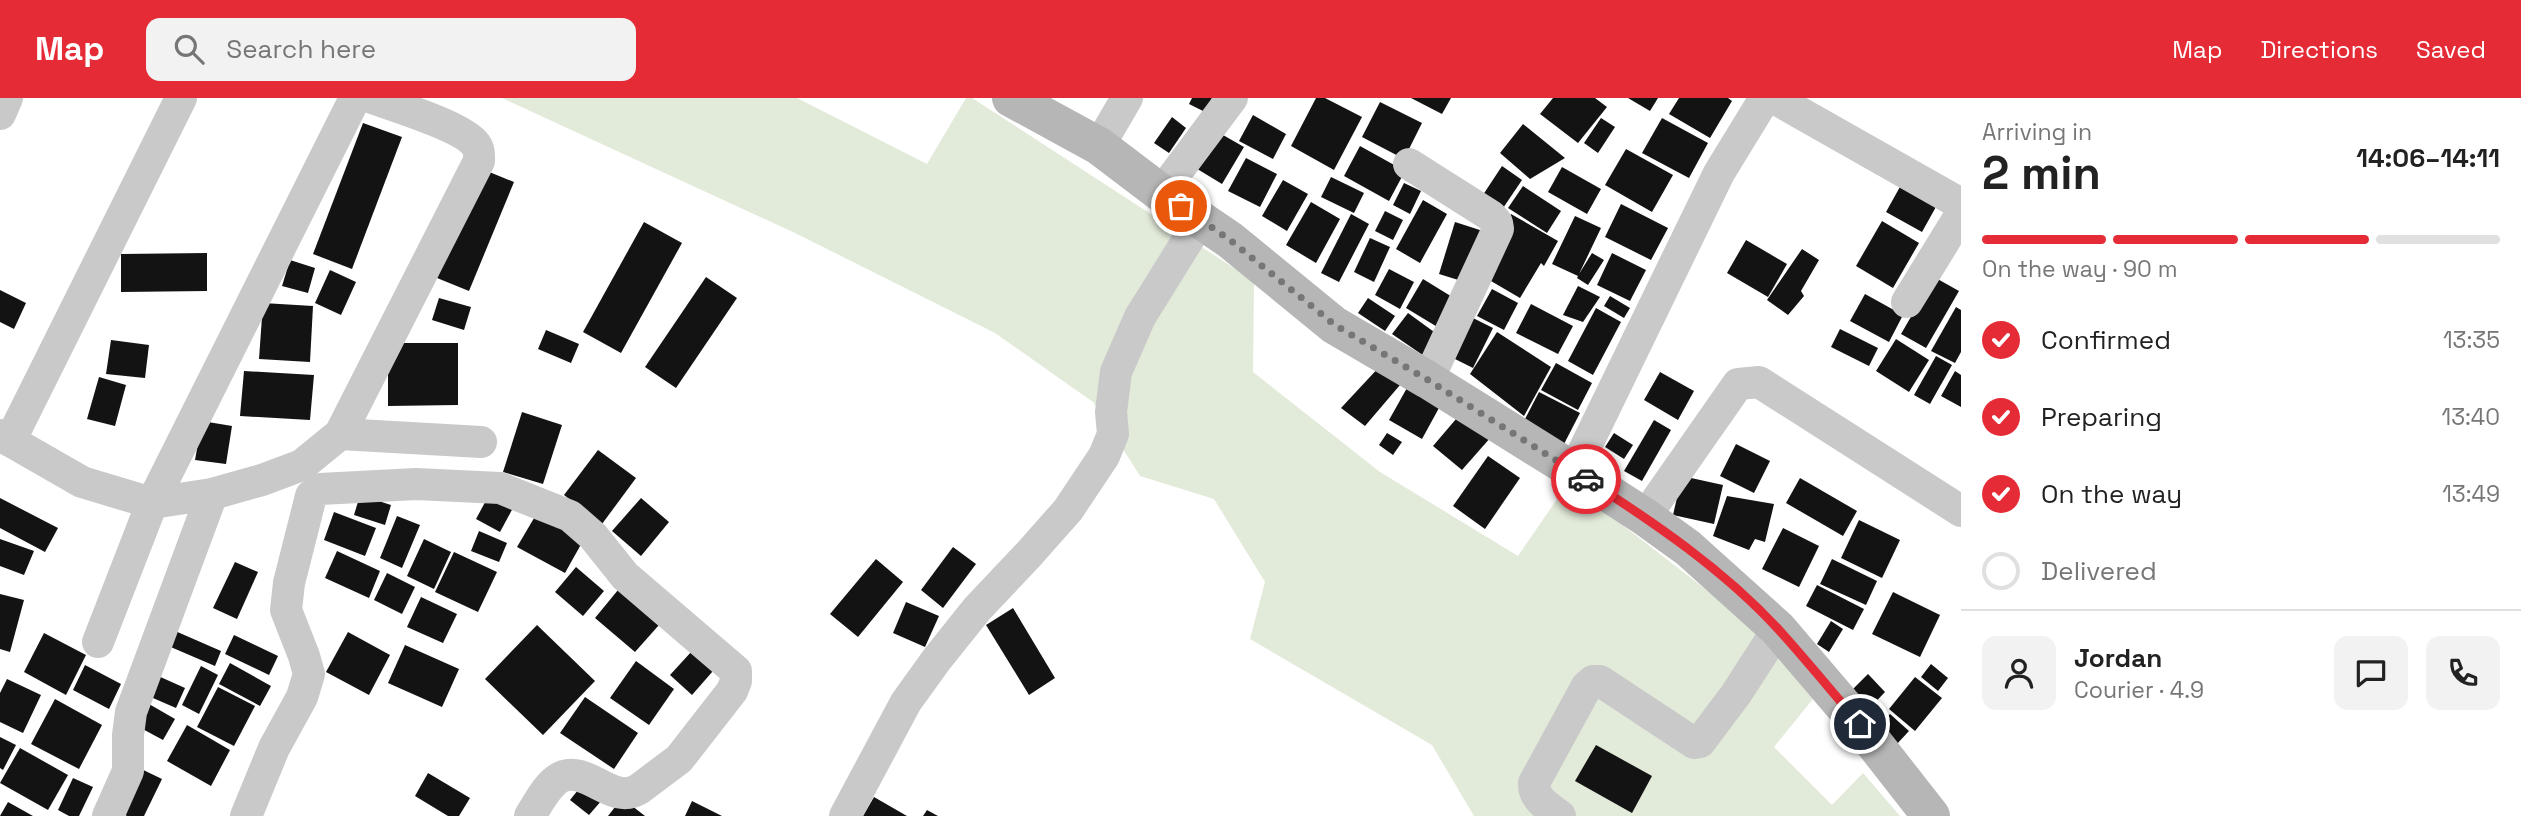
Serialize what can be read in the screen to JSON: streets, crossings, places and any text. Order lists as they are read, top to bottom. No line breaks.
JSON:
{"page":{"header":"Map","search":"Search here","nav":["Map","Directions","Saved"],"heading":["2 min","Arriving in","14:06–14:11"],"panel":["Jordan","Courier · 4.9"],"bar":"On the way · 90 m","list":[["Confirmed","13:35"],["Preparing","13:40"],["On the way","13:49"],"Delivered"]}}
